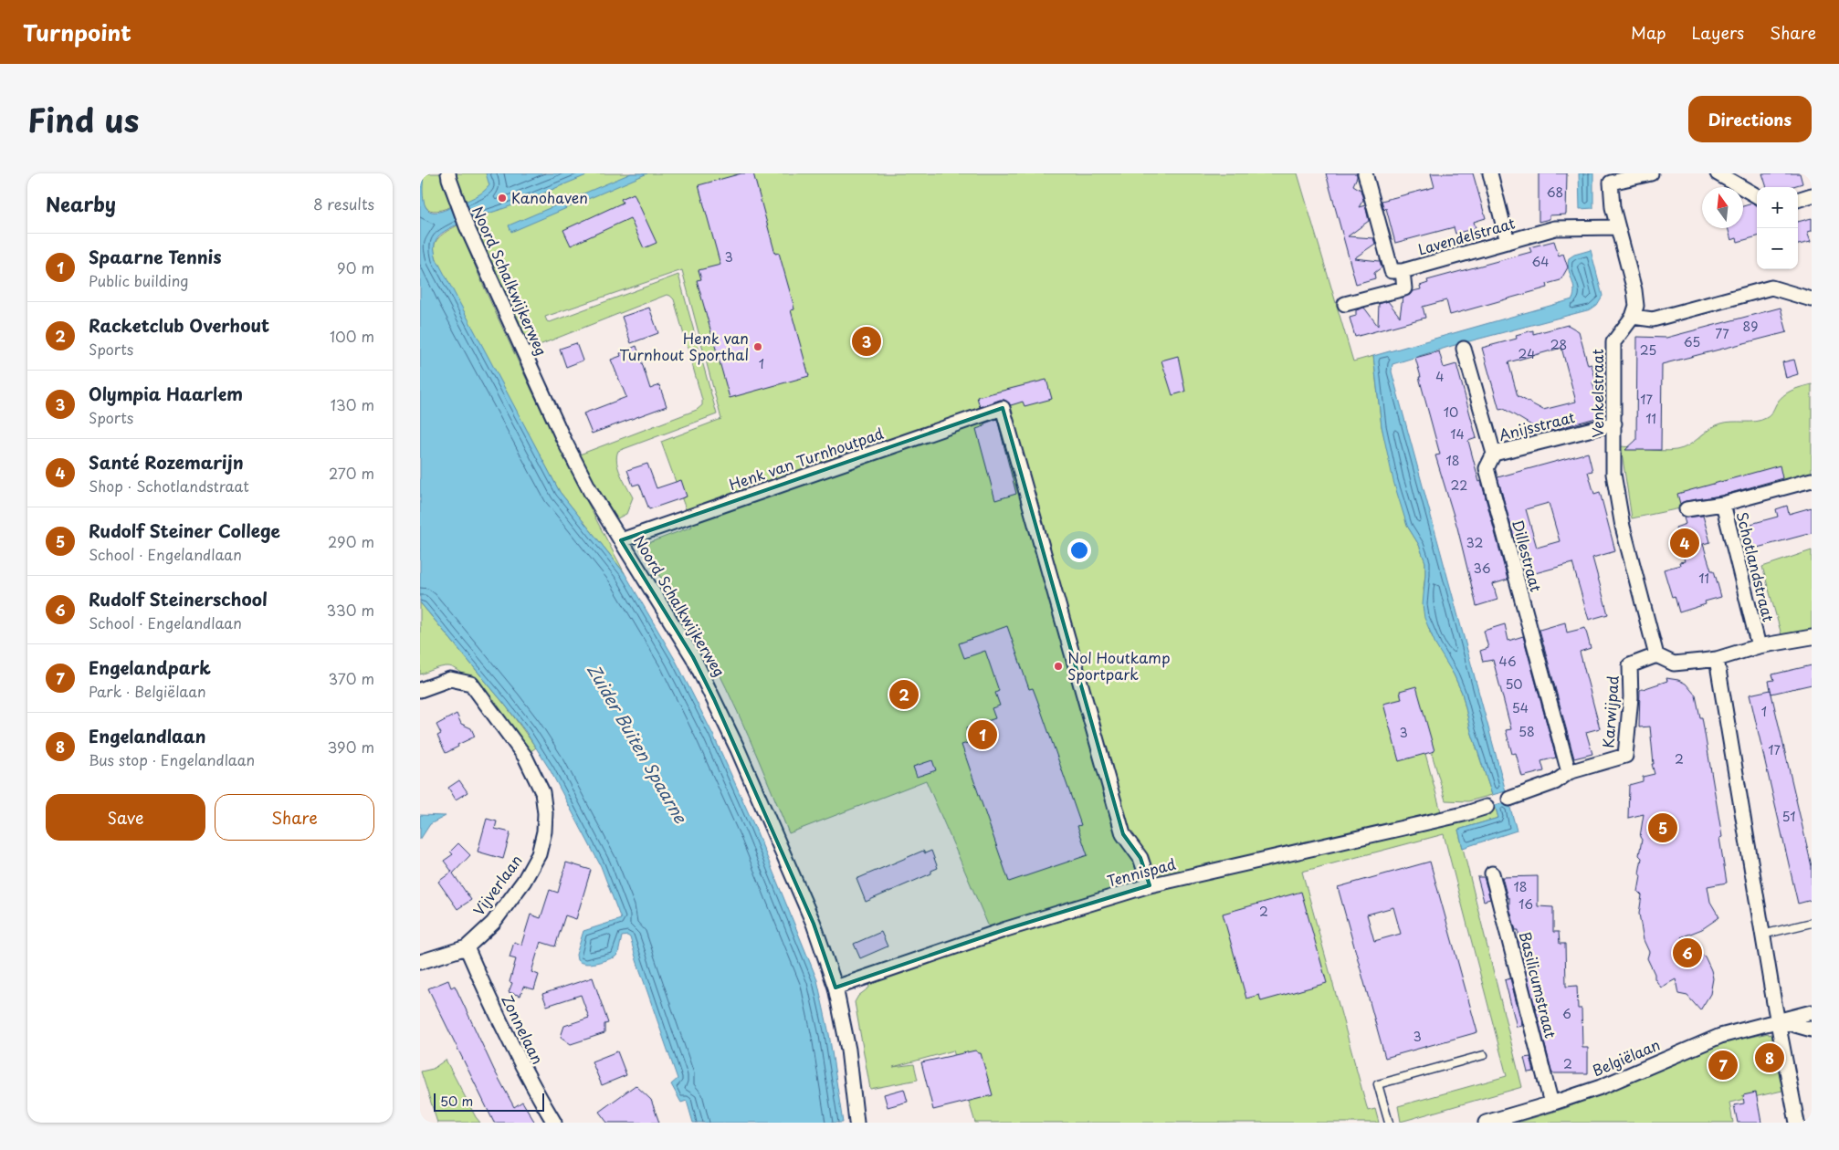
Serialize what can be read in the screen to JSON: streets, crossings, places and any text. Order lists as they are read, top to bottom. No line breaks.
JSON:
{"streets":{"street":["Lavendelstraat","Noord Schalkwijkerweg","Venkelstraat","Anijsstraat","Henk van Turnhoutpad","Dillestraat","Schotlandstraat","Karwijpad","Tennispad","Vijverlaan","Basilicumstraat","Zonnelaan","Belgiëlaan"]},"crossings":[["Noord Schalkwijkerweg","Henk van Turnhoutpad"],["Noord Schalkwijkerweg","Tennispad"],["Venkelstraat","Anijsstraat"],["Venkelstraat","Karwijpad"],["Anijsstraat","Dillestraat"],["Henk van Turnhoutpad","Tennispad"],["Dillestraat","Karwijpad"],["Vijverlaan","Zonnelaan"],["Basilicumstraat","Belgiëlaan"]],"water":["Zuider Buiten Spaarne"],"places":["Kanohaven","Henk van Turnhout Sporthal","Nol Houtkamp Sportpark"],"house_numbers":["68","3","64","89","77","65","28","25","24","1","4","17","10","11","14","18","22","32","36","11","46","50","54","1","58","3","17","2","51","18","16","2","6","3","2"],"scale_bar":"50 m","north":"top","page":{"header":"Turnpoint","nav":["Map","Layers","Share"],"title":"Find us","buttons":["Directions",["Save","Share"]],"heading":["Nearby","8 results"],"map_buttons":["+","−"],"list":[{"mark":"1","name":"Spaarne Tennis","note":"Public building","value":"90 m"},{"mark":"2","name":"Racketclub Overhout","note":"Sports","value":"100 m"},{"mark":"3","name":"Olympia Haarlem","note":"Sports","value":"130 m"},{"mark":"4","name":"Santé Rozemarijn","note":"Shop · Schotlandstraat","value":"270 m"},{"mark":"5","name":"Rudolf Steiner College","note":"School · Engelandlaan","value":"290 m"},{"mark":"6","name":"Rudolf Steinerschool","note":"School · Engelandlaan","value":"330 m"},{"mark":"7","name":"Engelandpark","note":"Park · Belgiëlaan","value":"370 m"},{"mark":"8","name":"Engelandlaan","note":"Bus stop · Engelandlaan","value":"390 m"}],"pins":["3","4","2","1","5","6","8","7"],"scale":"50 m"}}
